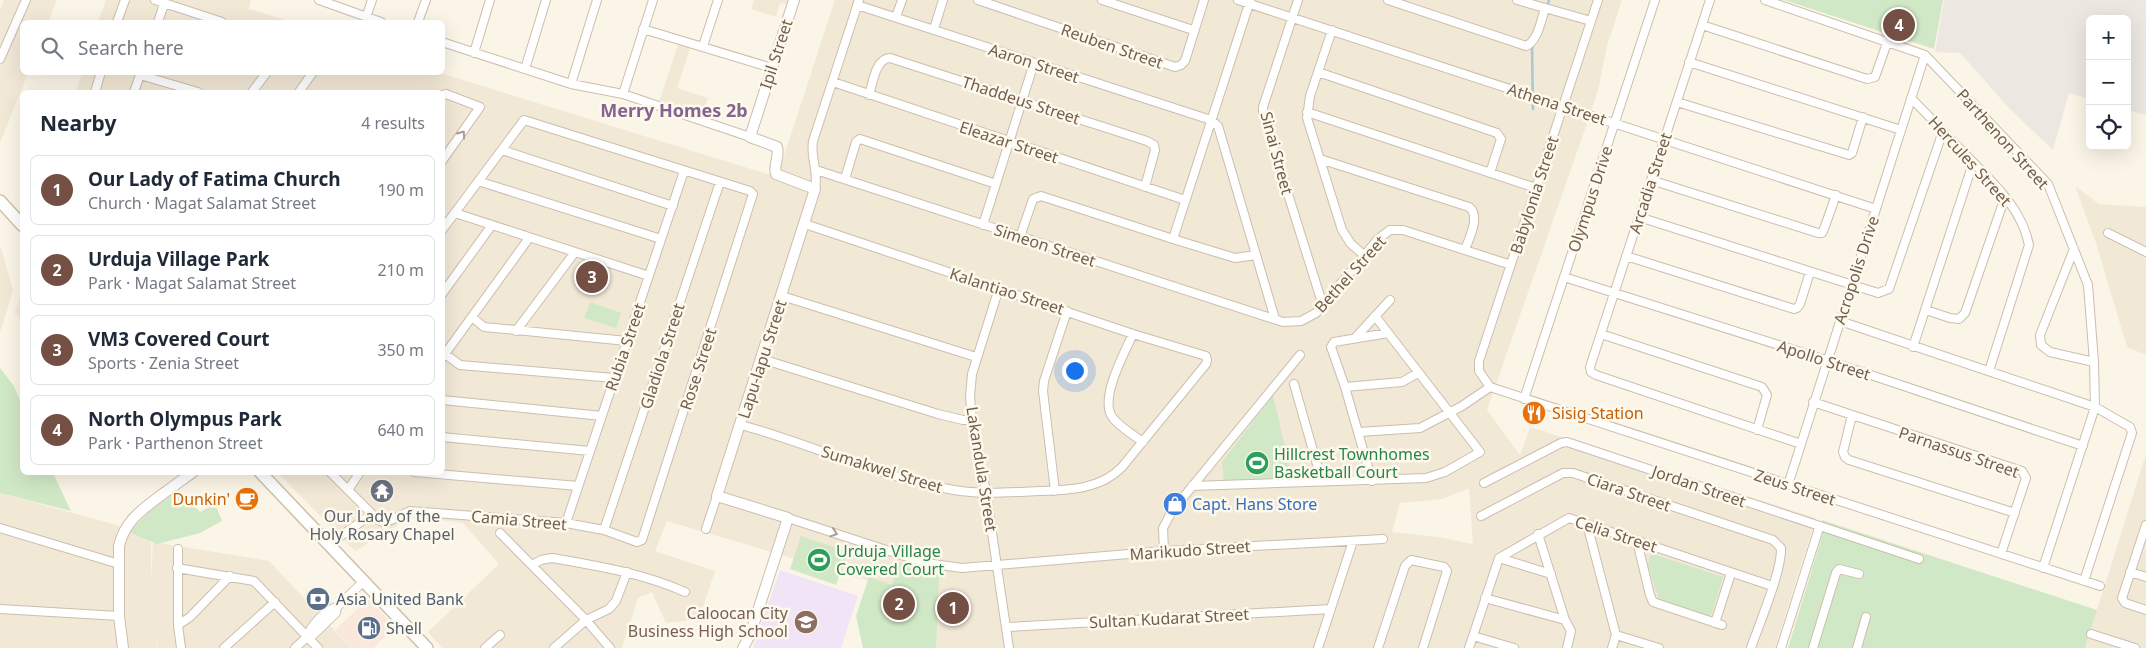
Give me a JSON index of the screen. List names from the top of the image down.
{
  "streets": {
    "street": [
      "Reuben Street",
      "Ipil Street",
      "Aaron Street",
      "Thaddeus Street",
      "Athena Street",
      "Parthenon Street",
      "Eleazar Street",
      "Sinai Street",
      "Hercules Street",
      "Arcadia Street",
      "Babylonia Street",
      "Olympus Drive",
      "Simeon Street",
      "Acropolis Drive",
      "Bethel Street",
      "Kalantiao Street",
      "Rubia Street",
      "Gladiola Street",
      "Lapu-lapu Street",
      "Apollo Street",
      "Rose Street",
      "Parnassus Street",
      "Sumakwel Street",
      "Lakandula Street",
      "Jordan Street",
      "Zeus Street",
      "Ciara Street",
      "Camia Street",
      "Celia Street",
      "Marikudo Street",
      "Sultan Kudarat Street"
    ]
  },
  "crossings": [
    ["Thaddeus Street", "Eleazar Street"],
    ["Athena Street", "Sinai Street"],
    ["Athena Street", "Arcadia Street"],
    ["Athena Street", "Babylonia Street"],
    ["Athena Street", "Olympus Drive"],
    ["Athena Street", "Acropolis Drive"],
    ["Parthenon Street", "Acropolis Drive"],
    ["Parthenon Street", "Apollo Street"],
    ["Parthenon Street", "Zeus Street"],
    ["Sinai Street", "Bethel Street"],
    ["Hercules Street", "Acropolis Drive"],
    ["Arcadia Street", "Apollo Street"],
    ["Babylonia Street", "Bethel Street"],
    ["Babylonia Street", "Zeus Street"],
    ["Olympus Drive", "Apollo Street"],
    ["Olympus Drive", "Zeus Street"],
    ["Simeon Street", "Bethel Street"],
    ["Acropolis Drive", "Apollo Street"],
    ["Acropolis Drive", "Parnassus Street"],
    ["Acropolis Drive", "Zeus Street"],
    ["Kalantiao Street", "Lapu-lapu Street"],
    ["Kalantiao Street", "Sumakwel Street"],
    ["Kalantiao Street", "Lakandula Street"],
    ["Rubia Street", "Camia Street"],
    ["Gladiola Street", "Rose Street"],
    ["Gladiola Street", "Camia Street"],
    ["Lapu-lapu Street", "Sumakwel Street"],
    ["Rose Street", "Camia Street"],
    ["Parnassus Street", "Zeus Street"],
    ["Sumakwel Street", "Lakandula Street"],
    ["Lakandula Street", "Marikudo Street"],
    ["Lakandula Street", "Sultan Kudarat Street"],
    ["Ciara Street", "Celia Street"]
  ],
  "one_way": ["Marikudo Street"],
  "districts": ["Merry Homes 2b"],
  "places": {
    "restaurant": ["Sisig Station"],
    "sports": ["Hillcrest Townhomes Basketball Court", "Urduja Village Covered Court"],
    "temple": ["Our Lady of the Holy Rosary Chapel"],
    "cafe": ["Dunkin'"],
    "shop": ["Capt. Hans Store"],
    "bank": ["Asia United Bank"],
    "school or university": ["Caloocan City Business High School"],
    "fuel station": ["Shell"]
  },
  "page": {
    "pins": [
      "4",
      "3",
      "2",
      "1"
    ],
    "map_buttons": ["+", "−"],
    "search": "Search here",
    "heading": ["Nearby", "4 results"],
    "list": [
      {
        "mark": "1",
        "name": "Our Lady of Fatima Church",
        "note": "Church · Magat Salamat Street",
        "value": "190 m"
      },
      {
        "mark": "2",
        "name": "Urduja Village Park",
        "note": "Park · Magat Salamat Street",
        "value": "210 m"
      },
      {
        "mark": "3",
        "name": "VM3 Covered Court",
        "note": "Sports · Zenia Street",
        "value": "350 m"
      },
      {
        "mark": "4",
        "name": "North Olympus Park",
        "note": "Park · Parthenon Street",
        "value": "640 m"
      }
    ]
  }
}
